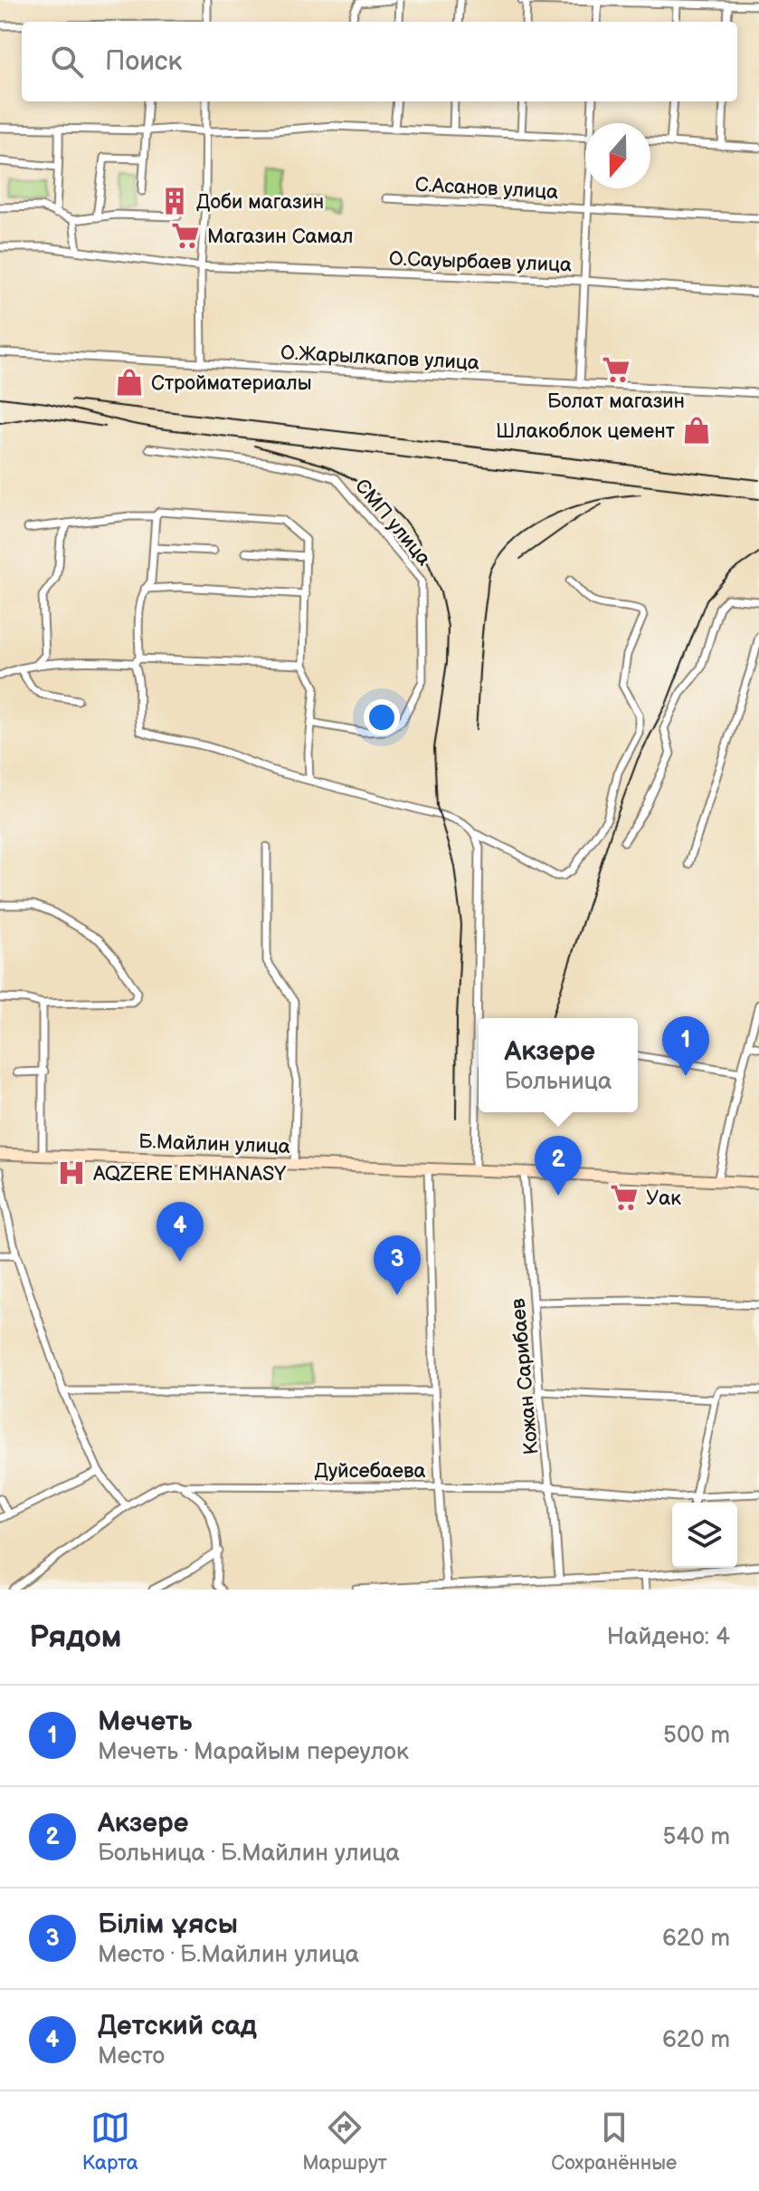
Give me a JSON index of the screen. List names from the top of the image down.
{
  "streets": {
    "street": [
      "С.Асанов улица",
      "О.Сауырбаев улица",
      "О.Жарылкапов улица",
      "СМП улица",
      "Б.Майлин улица",
      "Кожан Сарибаев",
      "Дуйсебаева"
    ]
  },
  "crossings": [
    ["Б.Майлин улица", "Кожан Сарибаев"],
    ["Кожан Сарибаев", "Дуйсебаева"]
  ],
  "places": {
    "building": ["Доби магазин"],
    "supermarket": ["Магазин Самал", "Болат магазин", "Уак"],
    "shop": ["Стройматериалы", "Шлакоблок цемент"],
    "hospital": ["AQZERE EMHANASY"]
  },
  "north": "bottom",
  "page": {
    "search": "Поиск",
    "pins": [
      "1",
      "2",
      "4",
      "3"
    ],
    "popup": ["Акзере", "Больница"],
    "heading": ["Рядом", "Найдено: 4"],
    "list": [
      {
        "mark": "1",
        "name": "Мечеть",
        "note": "Мечеть · Марайым переулок",
        "value": "500 m"
      },
      {
        "mark": "2",
        "name": "Акзере",
        "note": "Больница · Б.Майлин улица",
        "value": "540 m"
      },
      {
        "mark": "3",
        "name": "Білім ұясы",
        "note": "Место · Б.Майлин улица",
        "value": "620 m"
      },
      {
        "mark": "4",
        "name": "Детский сад",
        "note": "Место",
        "value": "620 m"
      }
    ],
    "nav": ["Карта", "Маршрут", "Сохранённые"]
  }
}
